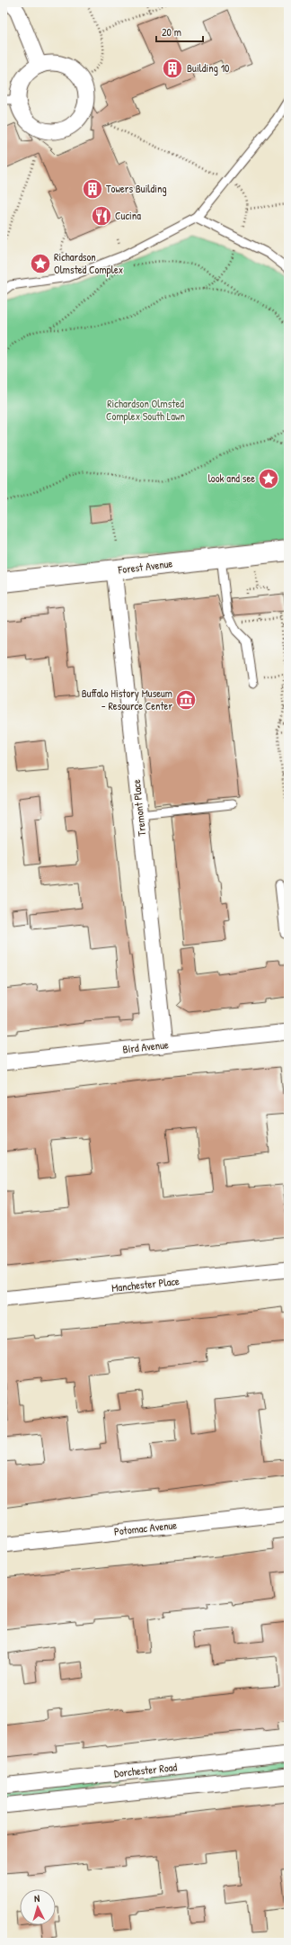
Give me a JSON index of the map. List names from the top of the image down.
{
  "streets": {
    "street": [
      "Forest Avenue",
      "Tremont Place",
      "Bird Avenue",
      "Manchester Place",
      "Potomac Avenue",
      "Dorchester Road"
    ]
  },
  "crossings": [
    ["Forest Avenue", "Tremont Place"],
    ["Tremont Place", "Bird Avenue"]
  ],
  "parks": ["Richardson Olmsted Complex South Lawn"],
  "places": {
    "building": ["Building 10", "Towers Building"],
    "restaurant": ["Cucina"],
    "place": ["Richardson Olmsted Complex", "look and see"],
    "museum": ["Buffalo History Museum - Resource Center"]
  },
  "scale_bar": "20 m",
  "north": "top"
}
